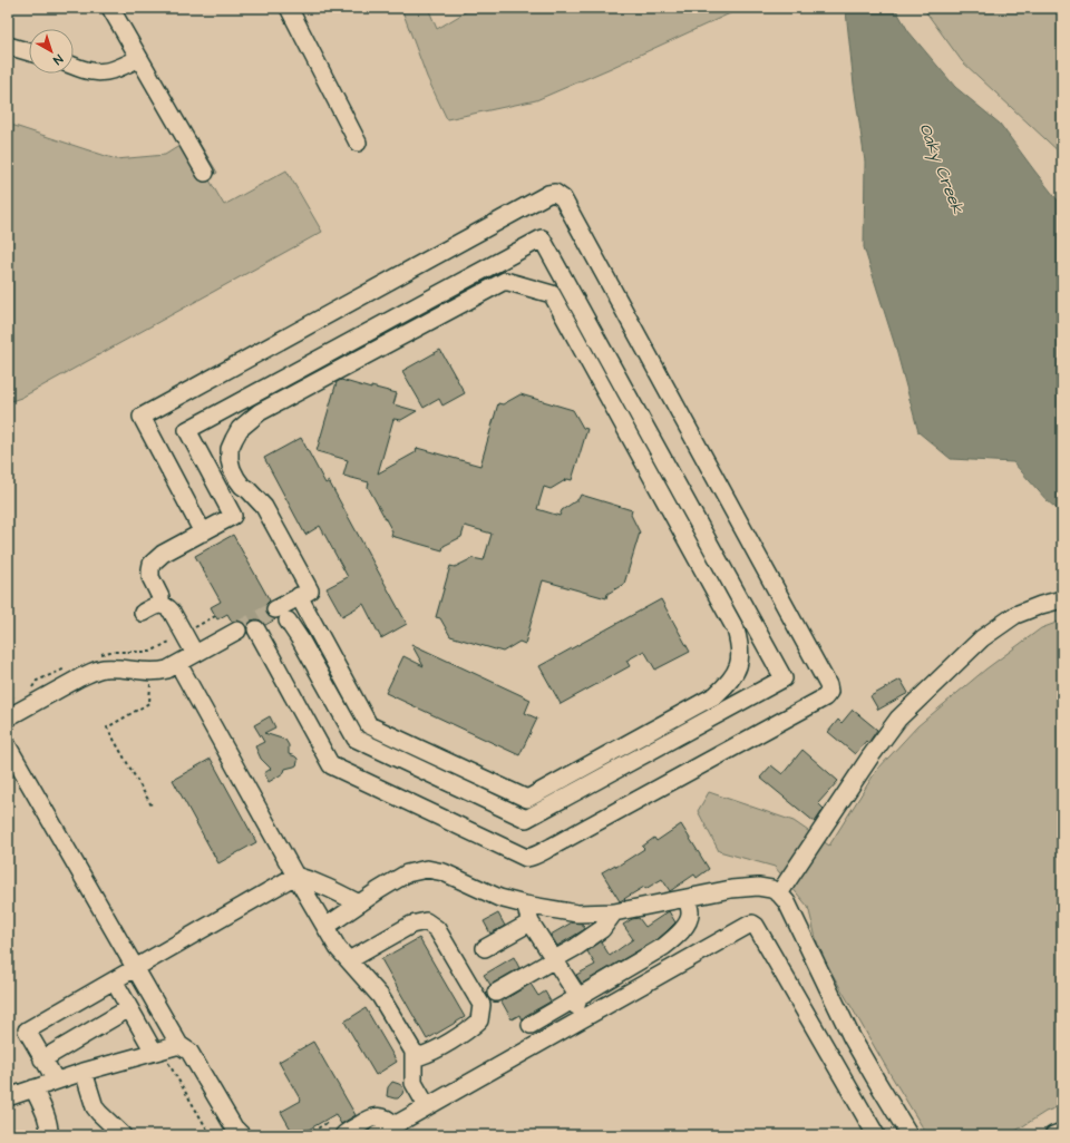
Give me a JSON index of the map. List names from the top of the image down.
{
  "water": ["Oaky Creek"],
  "north": "bottom right"
}
